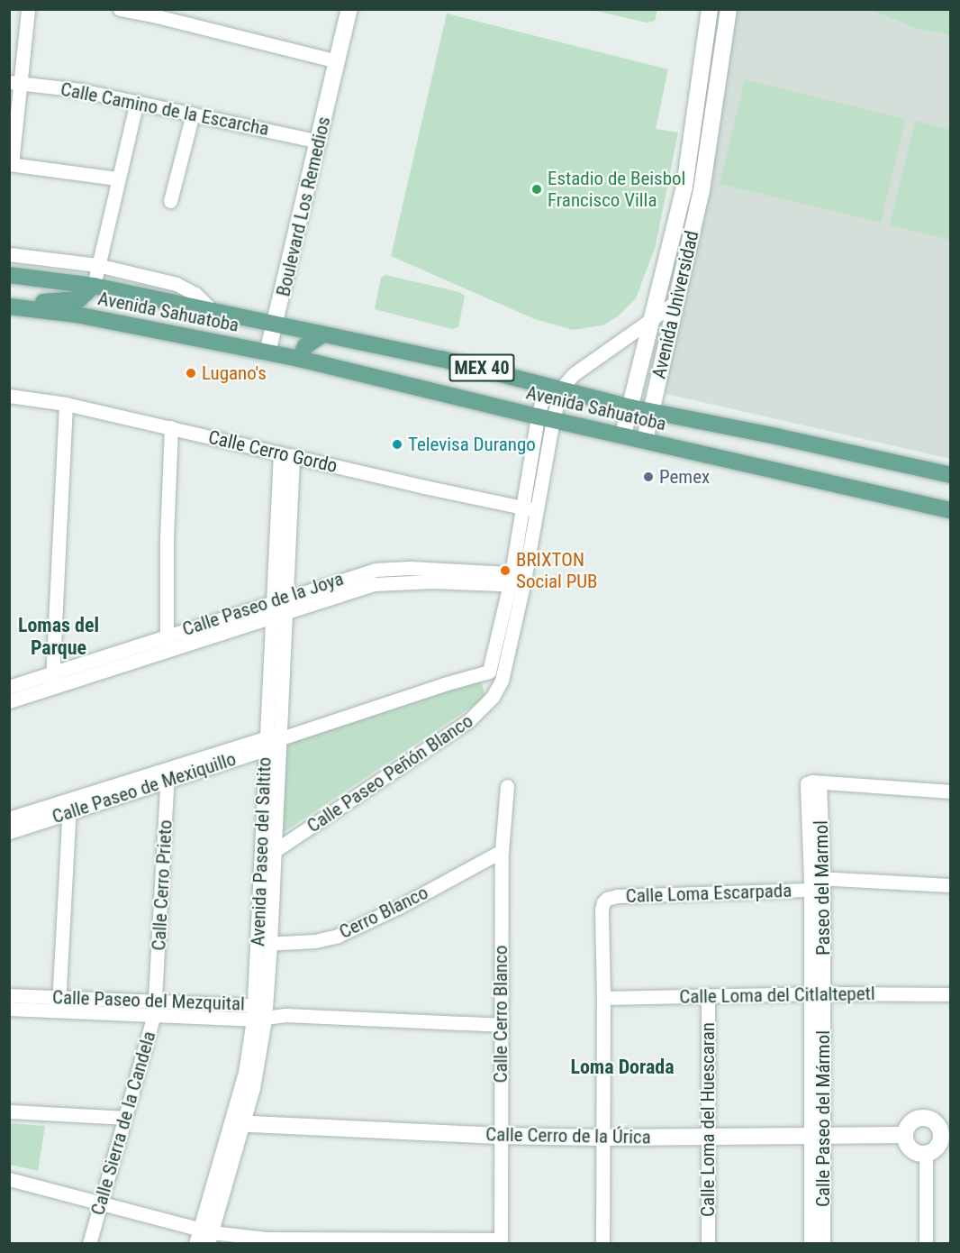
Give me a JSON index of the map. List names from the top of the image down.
{
  "streets": {
    "main road": ["Avenida Sahuatoba", "MEX 40"],
    "street": [
      "Calle Camino de la Escarcha",
      "Boulevard Los Remedios",
      "Avenida Universidad",
      "Calle Cerro Gordo",
      "Calle Paseo de la Joya",
      "Calle Paseo Peñón Blanco",
      "Calle Paseo de Mexiquillo",
      "Avenida Paseo del Saltito",
      "Calle Cerro Prieto",
      "Paseo del Marmol",
      "Calle Loma Escarpada",
      "Cerro Blanco",
      "Calle Loma del Citlaltepetl",
      "Calle Paseo del Mezquital",
      "Calle Cerro Blanco",
      "Calle Paseo del Mármol",
      "Calle Loma del Huescaran",
      "Calle Sierra de la Candela",
      "Calle Cerro de la Úrica"
    ]
  },
  "crossings": [
    ["Calle Camino de la Escarcha", "Boulevard Los Remedios"],
    ["Boulevard Los Remedios", "Avenida Sahuatoba"],
    ["Avenida Universidad", "Avenida Sahuatoba"],
    ["Avenida Sahuatoba", "Calle Paseo Peñón Blanco"],
    ["Calle Cerro Gordo", "Calle Paseo Peñón Blanco"],
    ["Calle Cerro Gordo", "Avenida Paseo del Saltito"],
    ["Calle Paseo de la Joya", "Calle Paseo Peñón Blanco"],
    ["Calle Paseo de la Joya", "Avenida Paseo del Saltito"],
    ["Calle Paseo Peñón Blanco", "Calle Paseo de Mexiquillo"],
    ["Calle Paseo Peñón Blanco", "Avenida Paseo del Saltito"],
    ["Calle Paseo de Mexiquillo", "Avenida Paseo del Saltito"],
    ["Calle Paseo de Mexiquillo", "Calle Cerro Prieto"],
    ["Avenida Paseo del Saltito", "Cerro Blanco"],
    ["Avenida Paseo del Saltito", "Calle Paseo del Mezquital"],
    ["Avenida Paseo del Saltito", "Calle Cerro de la Úrica"],
    ["Calle Cerro Prieto", "Calle Paseo del Mezquital"],
    ["Calle Cerro Prieto", "Calle Sierra de la Candela"],
    ["Paseo del Marmol", "Calle Loma Escarpada"],
    ["Paseo del Marmol", "Calle Loma del Citlaltepetl"],
    ["Paseo del Marmol", "Calle Paseo del Mármol"],
    ["Calle Loma Escarpada", "Calle Loma del Citlaltepetl"],
    ["Cerro Blanco", "Calle Cerro Blanco"],
    ["Calle Loma del Citlaltepetl", "Calle Paseo del Mármol"],
    ["Calle Loma del Citlaltepetl", "Calle Loma del Huescaran"],
    ["Calle Paseo del Mezquital", "Calle Cerro Blanco"],
    ["Calle Paseo del Mezquital", "Calle Sierra de la Candela"],
    ["Calle Cerro Blanco", "Calle Cerro de la Úrica"],
    ["Calle Paseo del Mármol", "Calle Cerro de la Úrica"],
    ["Calle Loma del Huescaran", "Calle Cerro de la Úrica"]
  ],
  "districts": ["Lomas del Parque", "Loma Dorada"],
  "places": [
    "Estadio de Beisbol Francisco Villa",
    "Lugano's",
    "Televisa Durango",
    "Pemex",
    "BRIXTON Social PUB"
  ]
}
